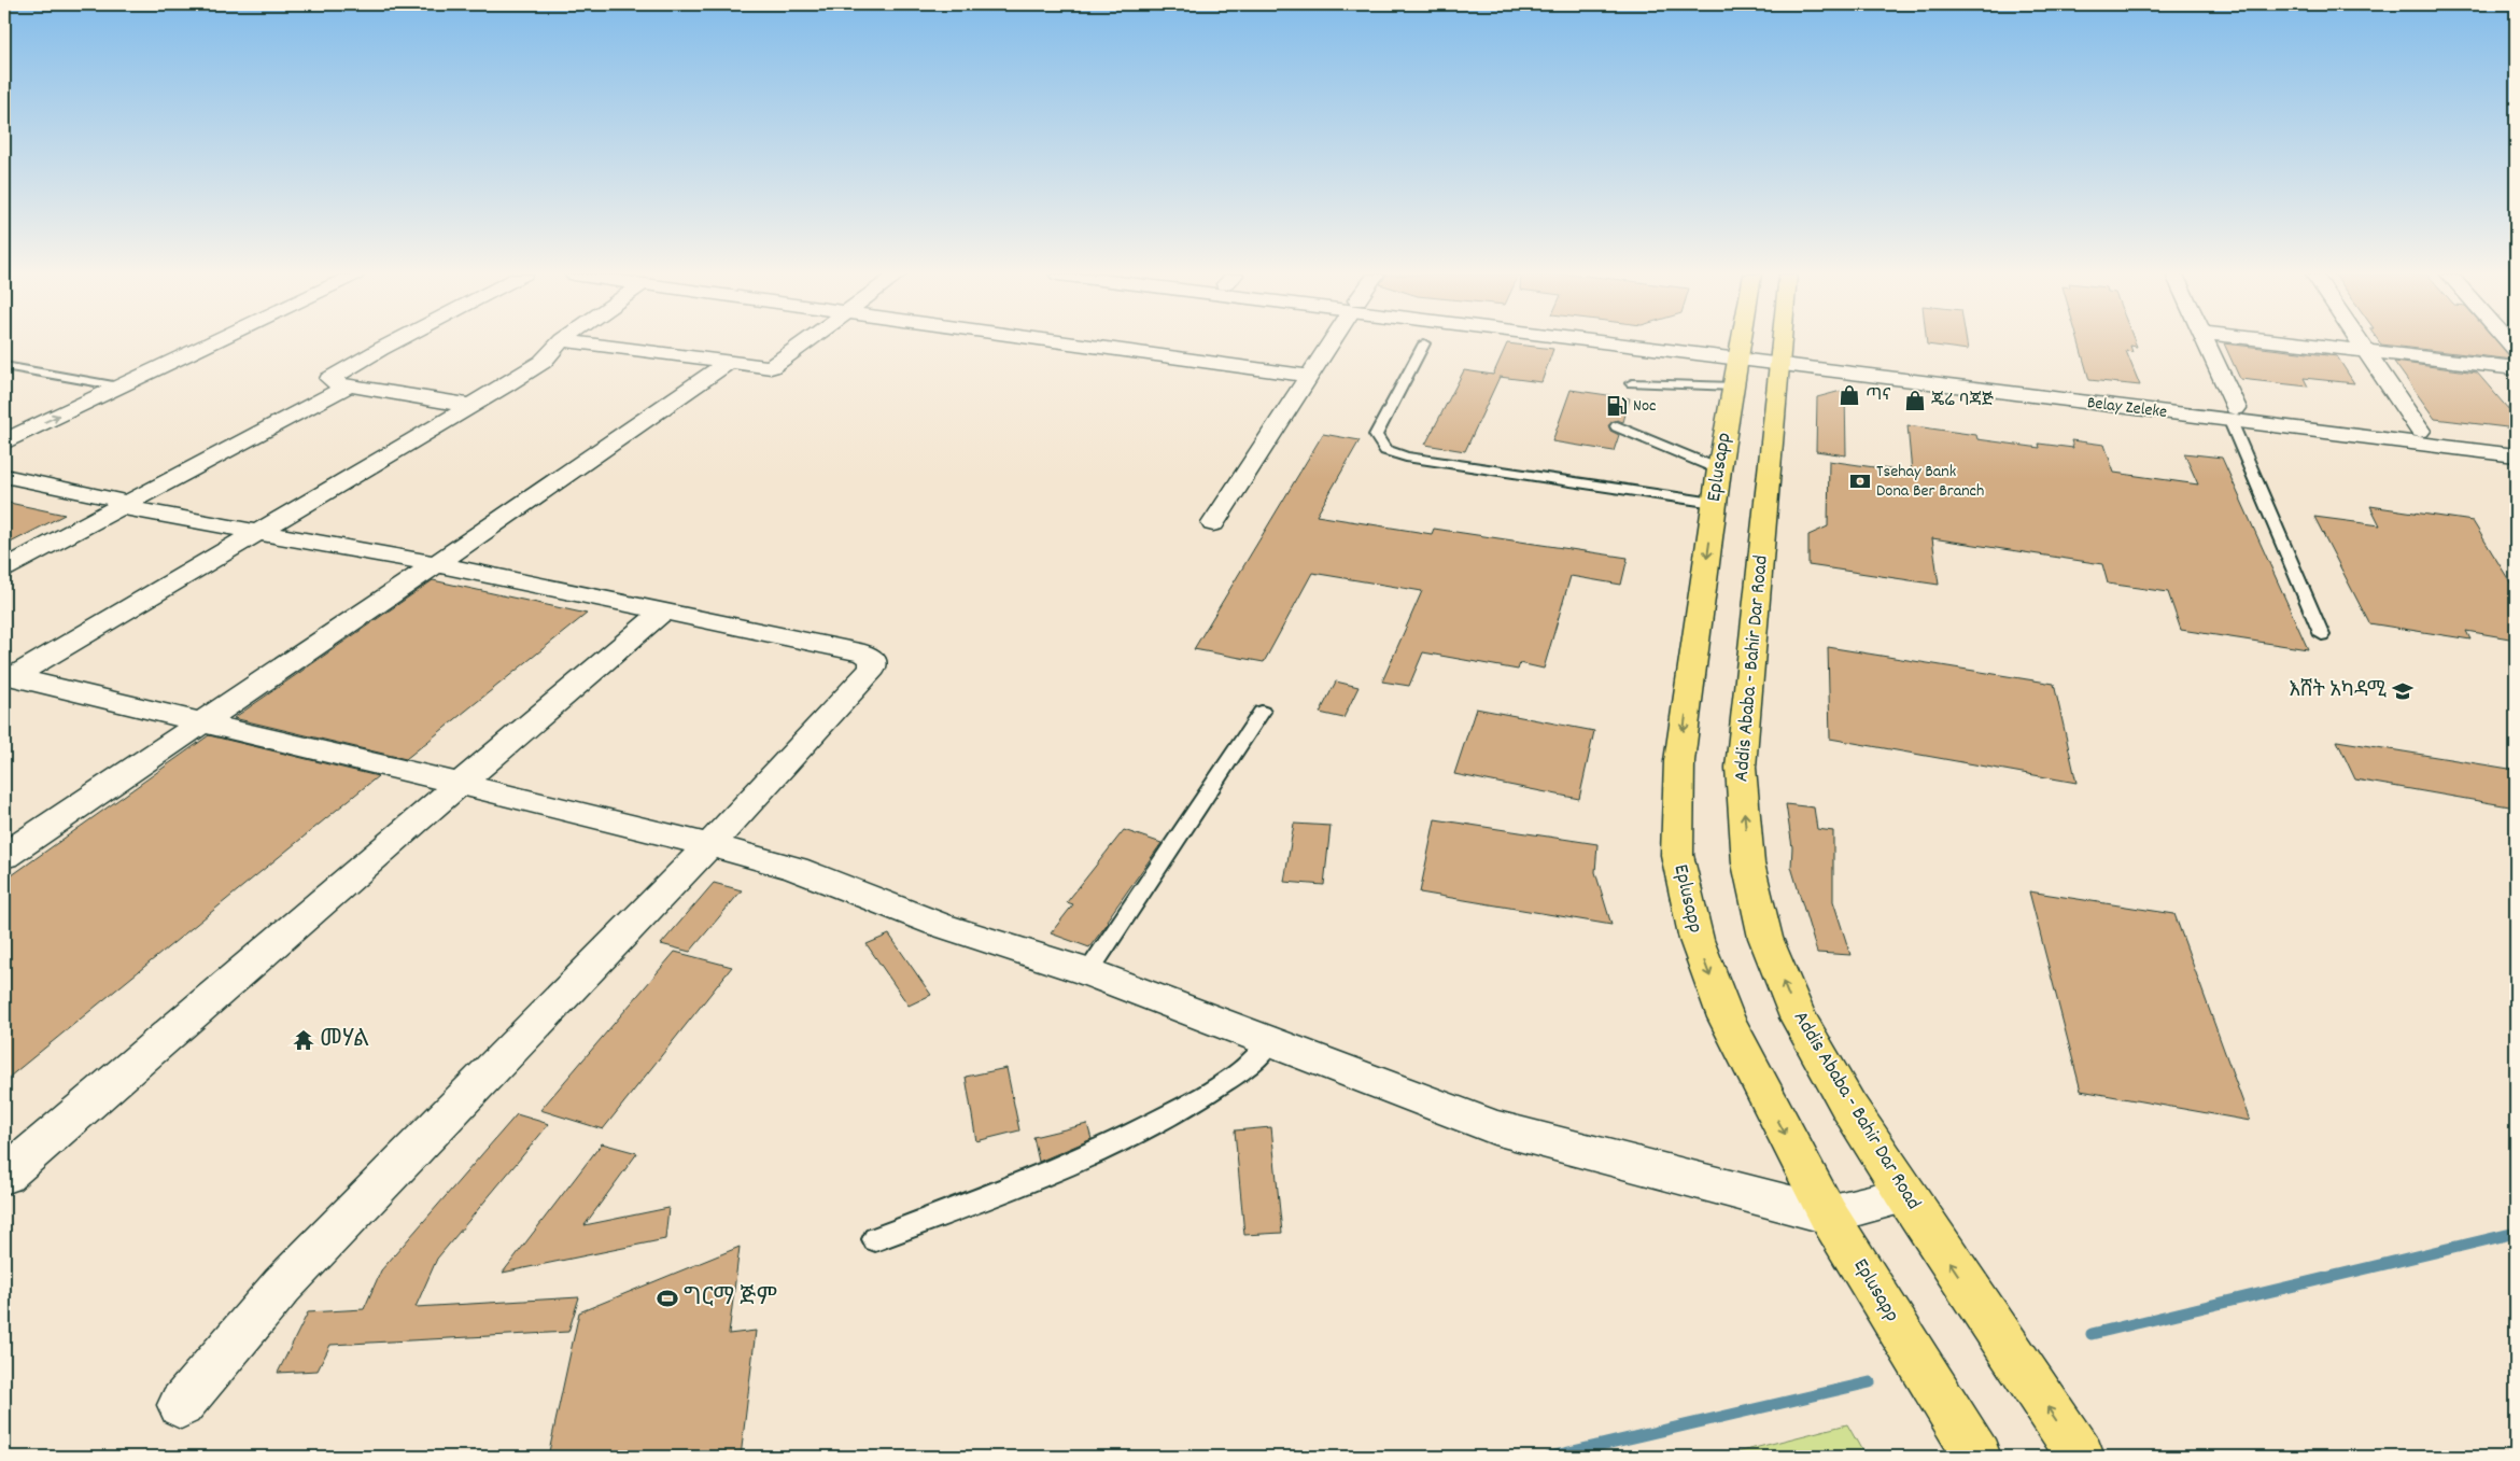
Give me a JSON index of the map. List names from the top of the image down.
{
  "streets": {
    "highway": ["Eplusapp", "Addis Ababa - Bahir Dar Road"],
    "street": ["Belay Zeleke"]
  },
  "crossings": [
    ["Belay Zeleke", "Eplusapp"],
    ["Belay Zeleke", "Addis Ababa - Bahir Dar Road"]
  ],
  "one_way": ["Eplusapp", "Addis Ababa - Bahir Dar Road"],
  "places": {
    "shop": ["ጣና", "ጄሬ ባጃጅ"],
    "fuel station": ["Noc"],
    "bank": ["Tsehay Bank Dona Ber Branch"],
    "school or university": ["እሸት አካዳሚ"],
    "temple": ["መሃል"],
    "sports": ["ግርማ ጅም"]
  }
}
